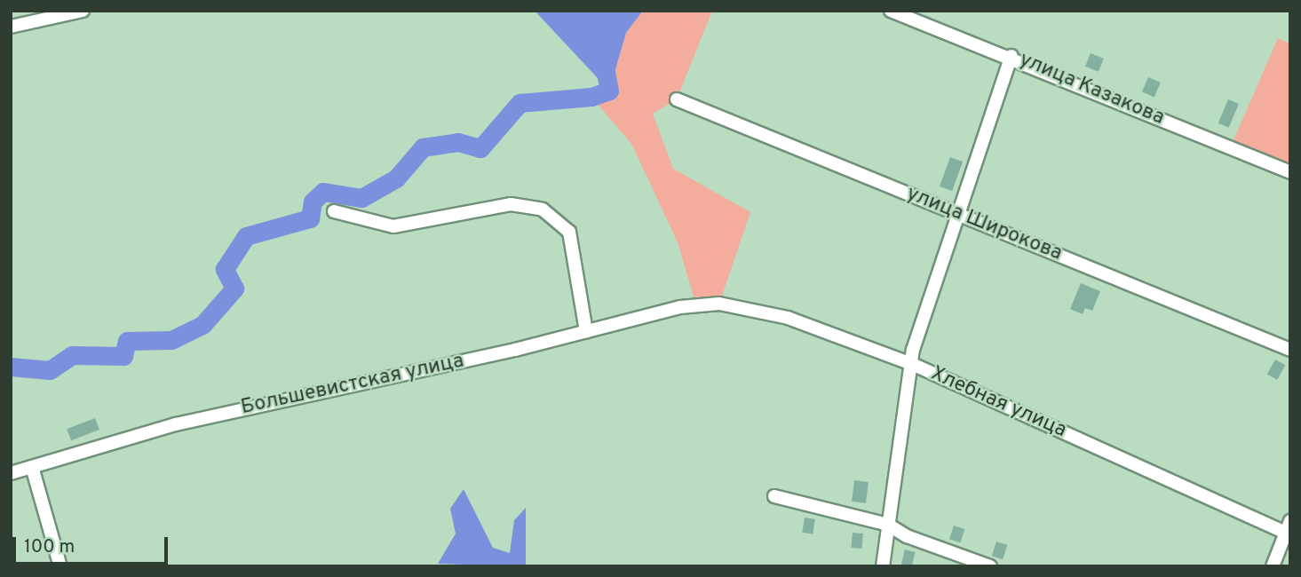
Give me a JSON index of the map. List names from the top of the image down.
{
  "streets": {
    "street": [
      "улица Казакова",
      "улица Широкова",
      "Большевистская улица",
      "Хлебная улица"
    ]
  },
  "crossings": [
    ["Большевистская улица", "Хлебная улица"]
  ],
  "scale_bar": "100 m"
}
